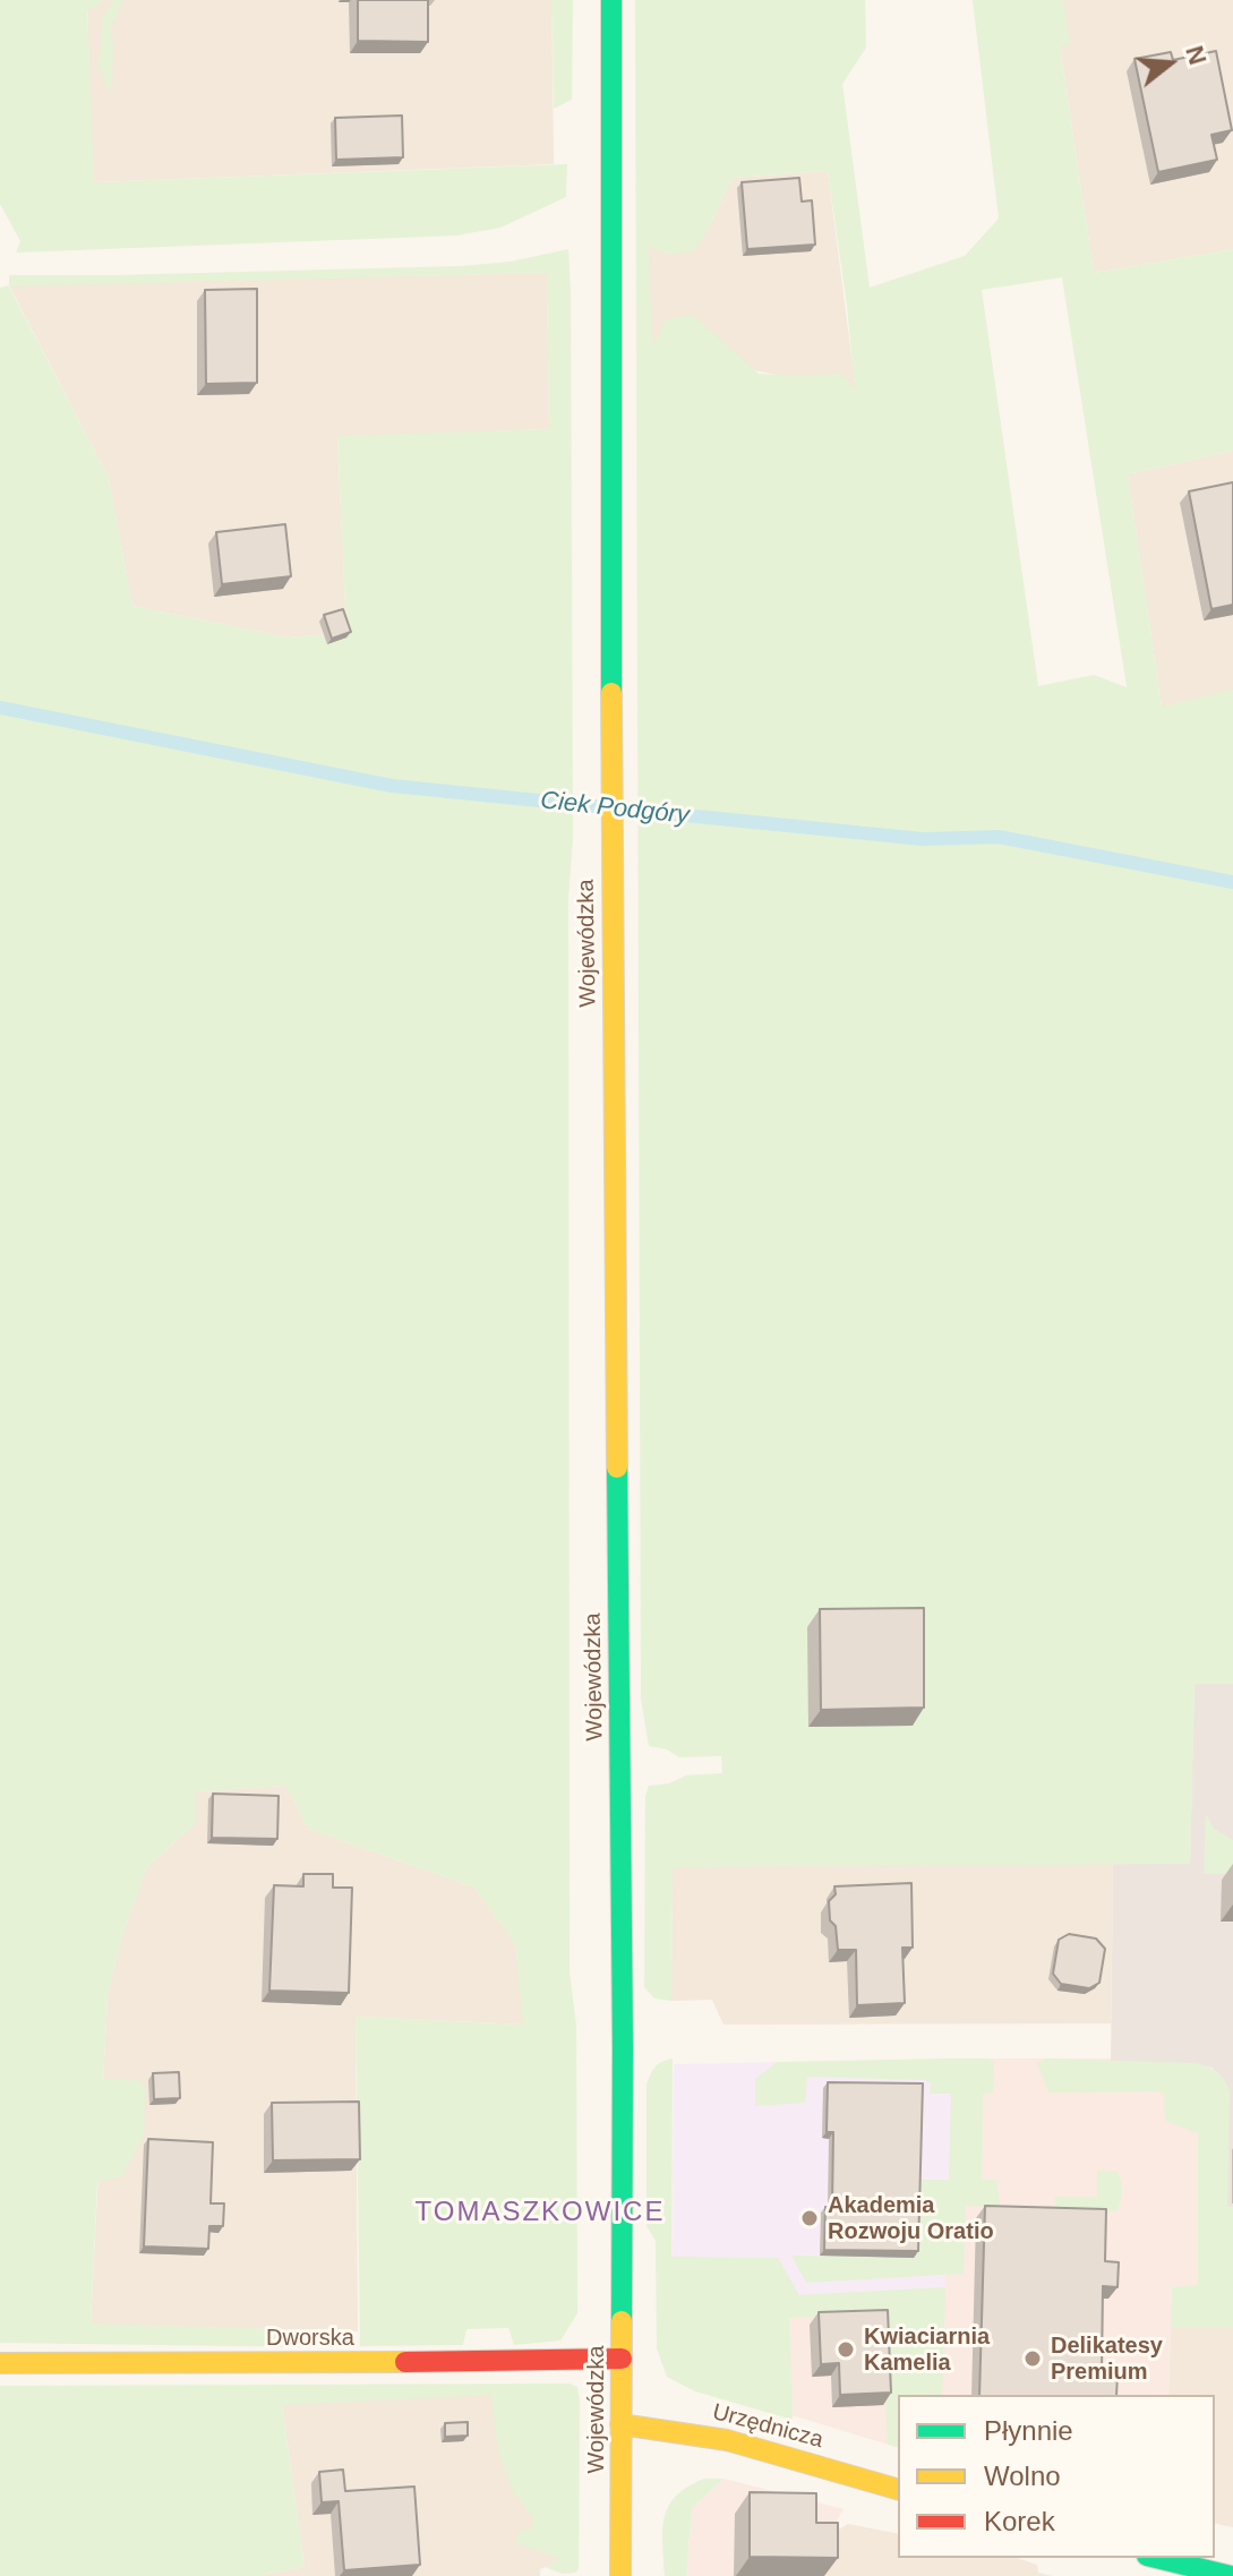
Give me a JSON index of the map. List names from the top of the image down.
{
  "streets": {
    "main road": ["Wojewódzka", "Dworska", "Urzędnicza"]
  },
  "crossings": [
    ["Wojewódzka", "Dworska"],
    ["Wojewódzka", "Urzędnicza"]
  ],
  "districts": ["TOMASZKOWICE"],
  "water": ["Ciek Podgóry"],
  "places": ["Akademia Rozwoju Oratio", "Kwiaciarnia Kamelia", "Delikatesy Premium"],
  "legend": ["Płynnie", "Wolno", "Korek"],
  "north": "right"
}
